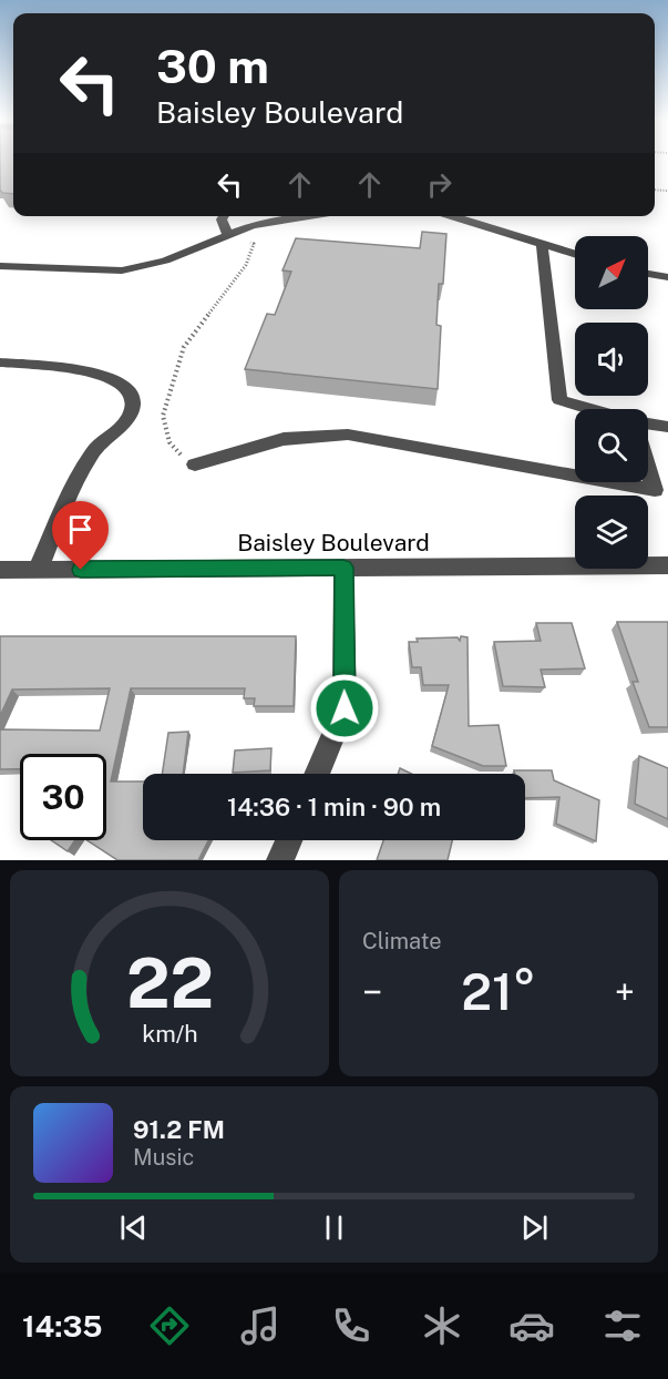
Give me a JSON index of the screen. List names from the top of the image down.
{
  "streets": {
    "street": ["Baisley Boulevard"]
  },
  "north": "top right",
  "page": {
    "turn": ["30 m", "Baisley Boulevard"],
    "limit": "30",
    "trip": "14:36 · 1 min · 90 m",
    "tile": "Climate",
    "heat": ["−", "21°", "+"],
    "song": ["91.2 FM", "Music"],
    "tabs": "14:35",
    "gauge": ["22", "km/h"]
  }
}
